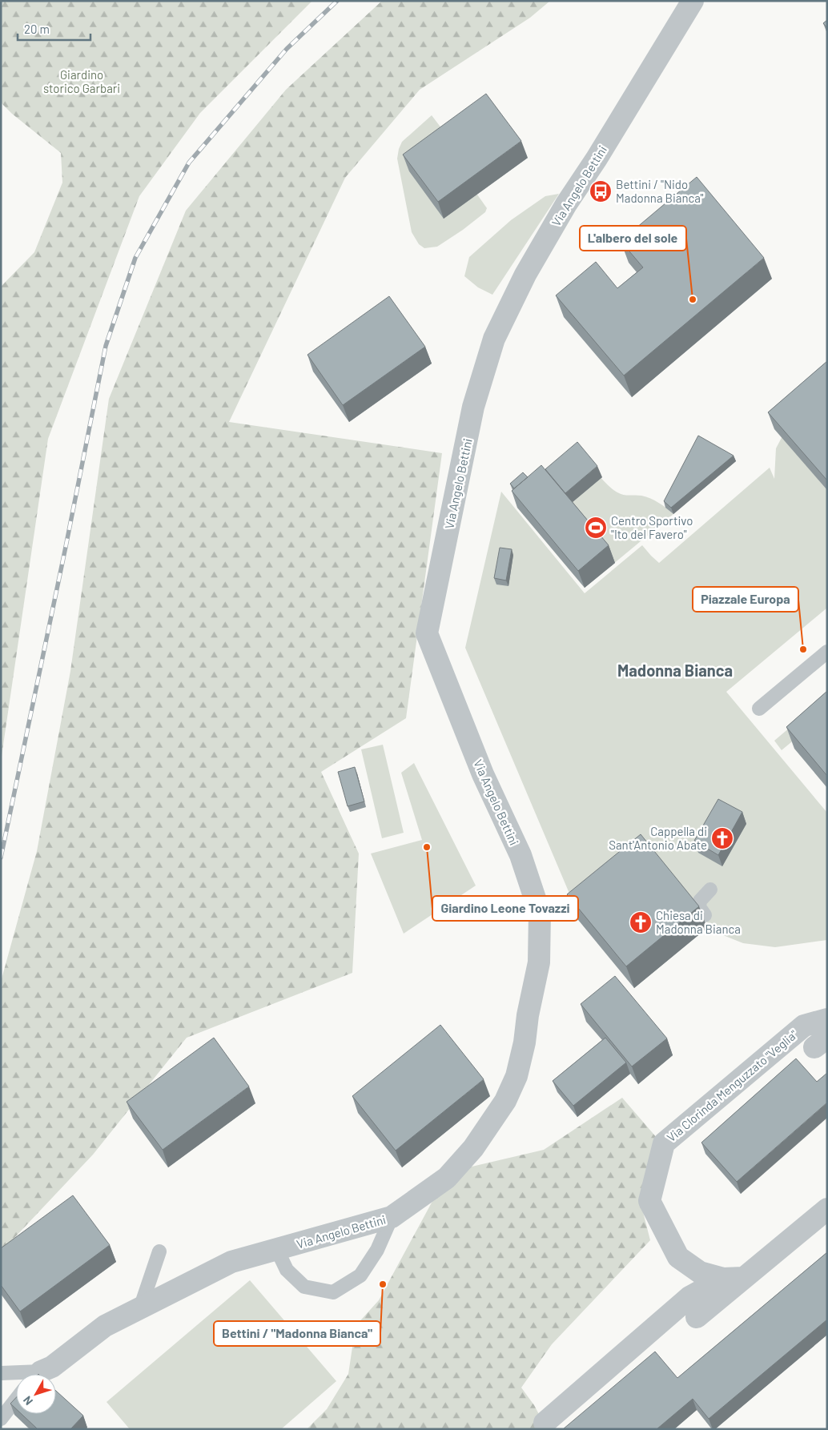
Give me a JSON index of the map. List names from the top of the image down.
{
  "streets": {
    "street": ["Via Angelo Bettini", "Via Clorinda Menguzzato \"Veglia\""]
  },
  "districts": ["Madonna Bianca"],
  "parks": ["Giardino storico Garbari"],
  "places": {
    "bus stop": ["Bettini / \"Nido Madonna Bianca\""],
    "other": [
      "L'albero del sole",
      "Piazzale Europa",
      "Giardino Leone Tovazzi",
      "Bettini / \"Madonna Bianca\""
    ],
    "sports": ["Centro Sportivo \"Ito del Favero\""],
    "church": ["Cappella di Sant'Antonio Abate", "Chiesa di Madonna Bianca"]
  },
  "scale_bar": "20 m",
  "north": "bottom left"
}
